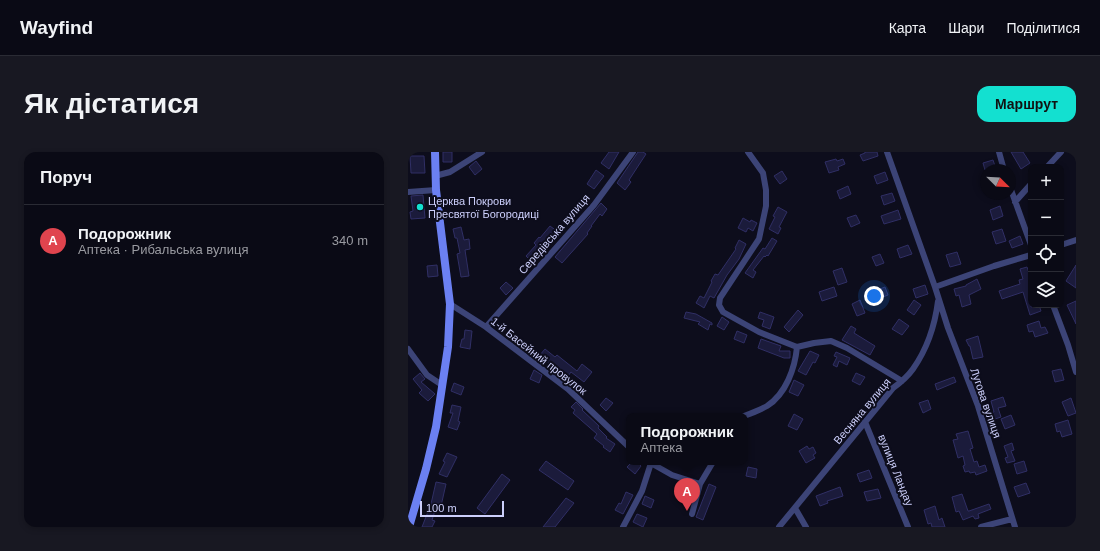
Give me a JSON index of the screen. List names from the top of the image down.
{
  "streets": {
    "street": [
      "Середівська вулиця",
      "1-й Басейний провулок",
      "Лугова вулиця",
      "Весняна вулиця",
      "вулиця Ландау"
    ]
  },
  "crossings": [
    ["Середівська вулиця", "1-й Басейний провулок"],
    ["Лугова вулиця", "Весняна вулиця"],
    ["Весняна вулиця", "вулиця Ландау"]
  ],
  "places": ["Церква Покрови Пресвятої Богородиці"],
  "scale_bar": "100 m",
  "north": "bottom right",
  "page": {
    "header": "Wayfind",
    "nav": ["Карта", "Шари", "Поділитися"],
    "buttons": "Маршрут",
    "title": "Як дістатися",
    "heading": "Поруч",
    "map_buttons": ["+", "−"],
    "list": [
      {
        "mark": "A",
        "name": "Подорожник",
        "note": "Аптека · Рибальська вулиця",
        "value": "340 m"
      }
    ],
    "popup": ["Подорожник", "Аптека"],
    "pins": "A",
    "scale": "100 m"
  }
}
